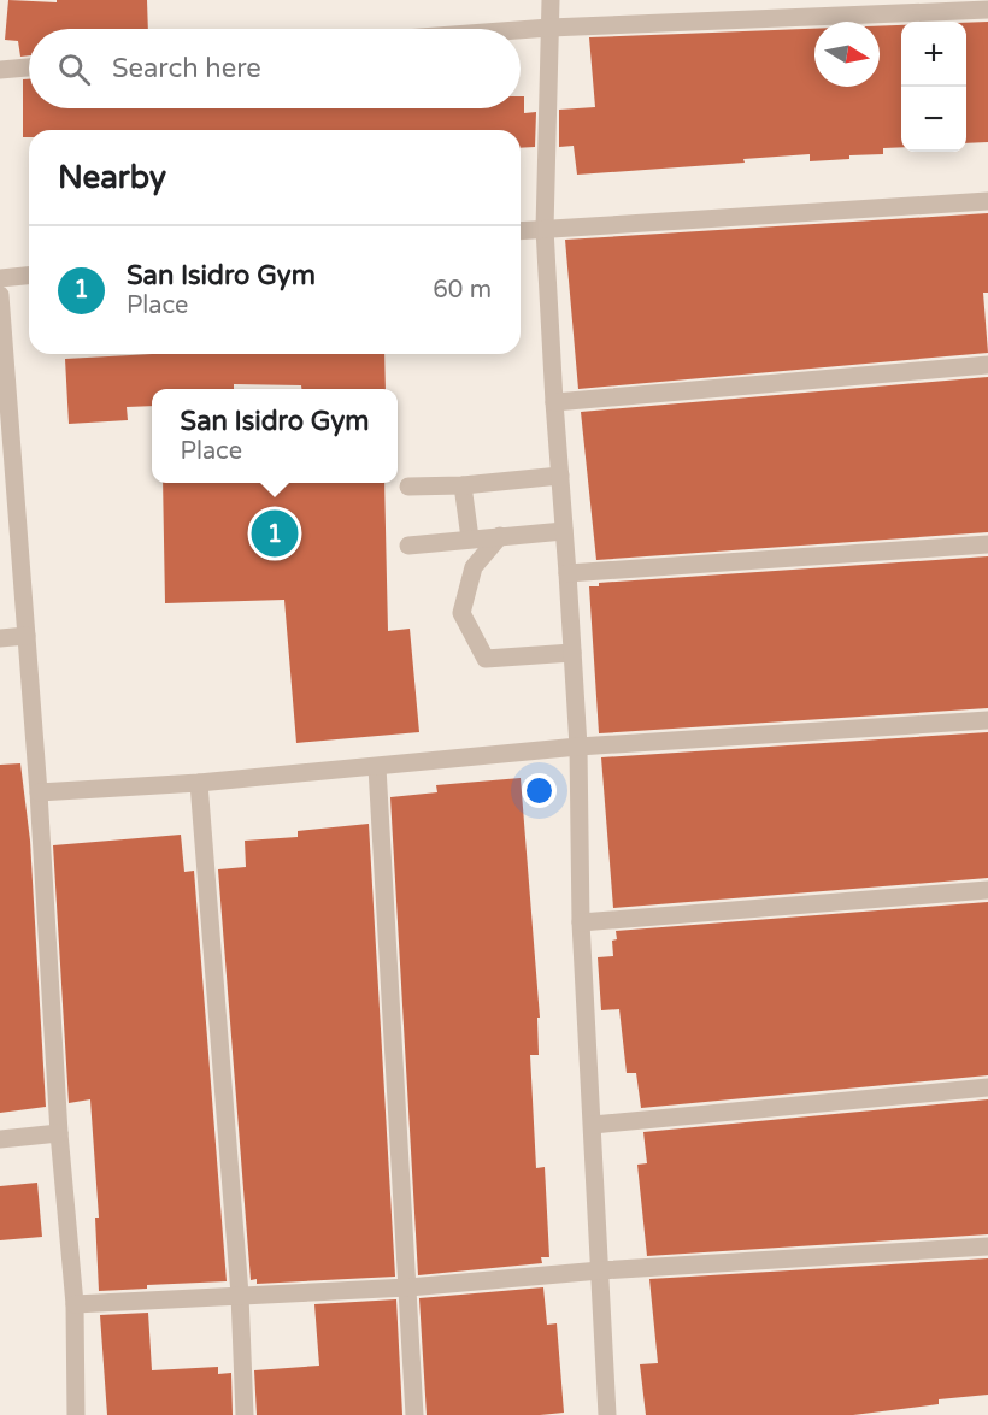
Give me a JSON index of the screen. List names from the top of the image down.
{
  "north": "right",
  "page": {
    "map_buttons": ["+", "−"],
    "search": "Search here",
    "heading": "Nearby",
    "list": [
      {
        "mark": "1",
        "name": "San Isidro Gym",
        "note": "Place",
        "value": "60 m"
      }
    ],
    "popup": ["San Isidro Gym", "Place"],
    "pins": "1"
  }
}
